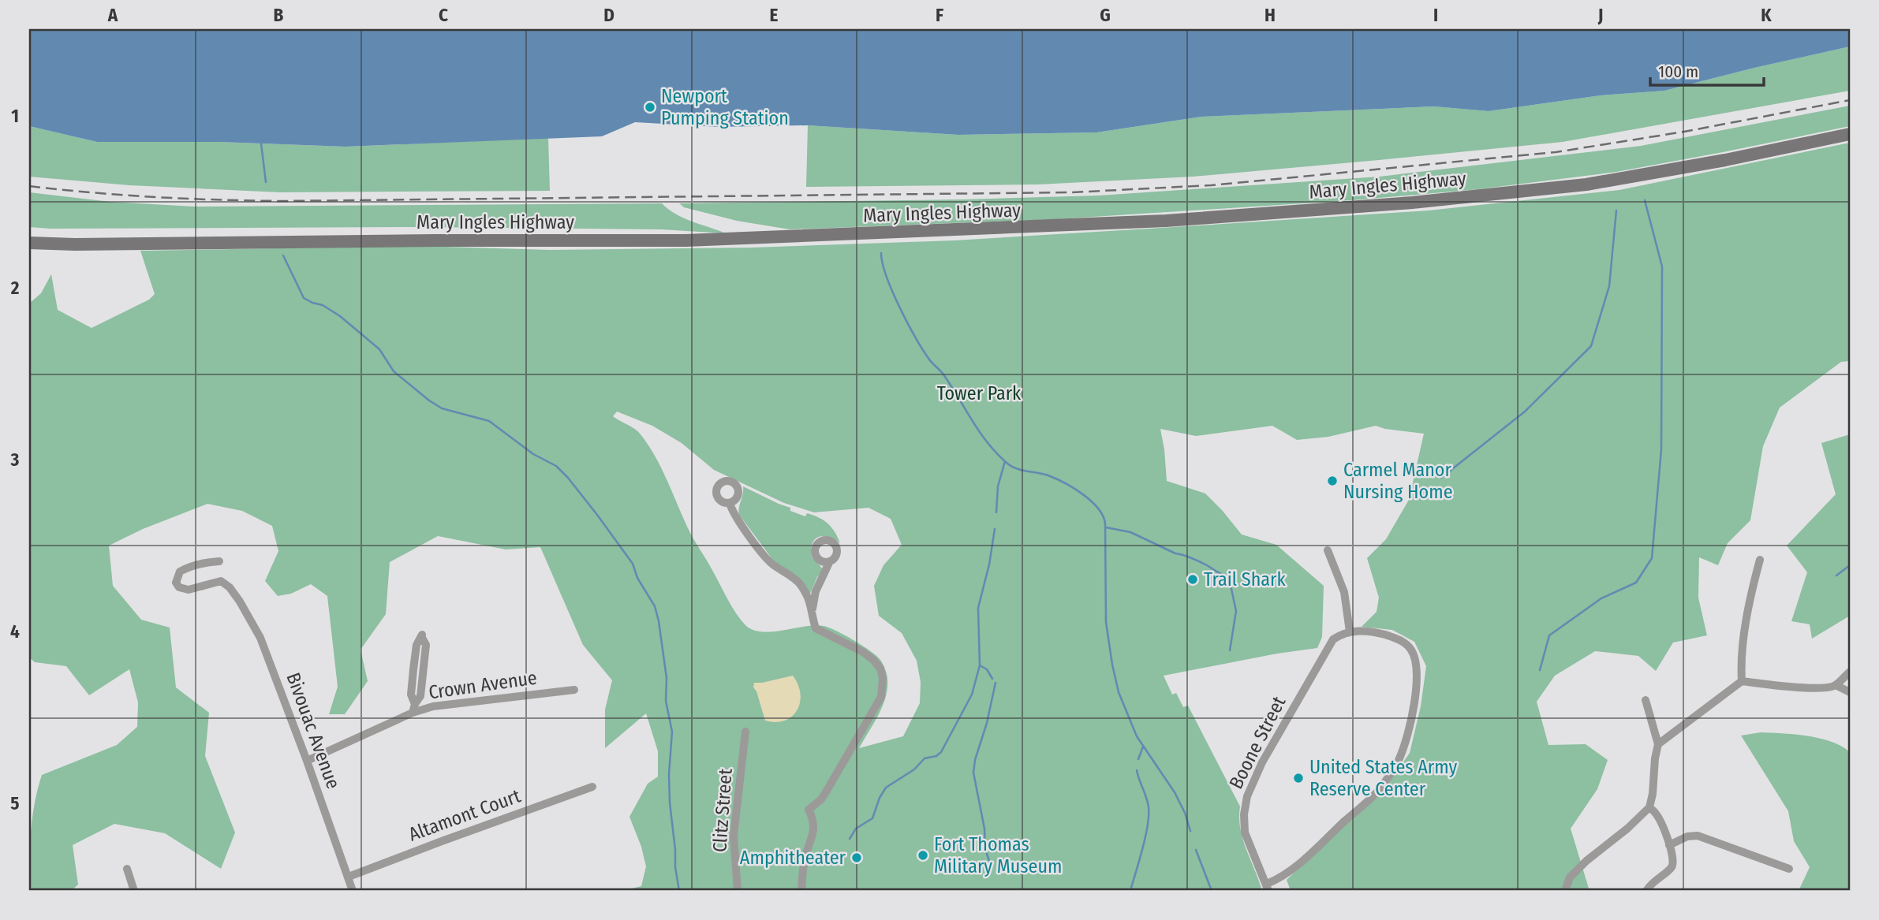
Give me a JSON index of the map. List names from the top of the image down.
{
  "streets": {
    "street": [
      "Mary Ingles Highway",
      "Crown Avenue",
      "Bivouac Avenue",
      "Boone Street",
      "Clitz Street",
      "Altamont Court"
    ]
  },
  "crossings": [
    ["Crown Avenue", "Bivouac Avenue"],
    ["Bivouac Avenue", "Altamont Court"]
  ],
  "parks": ["Tower Park"],
  "places": [
    "Newport Pumping Station",
    "Carmel Manor Nursing Home",
    "Trail Shark",
    "United States Army Reserve Center",
    "Fort Thomas Military Museum",
    "Amphitheater"
  ],
  "scale_bar": "100 m",
  "grid": {
    "columns": [
      "A",
      "B",
      "C",
      "D",
      "E",
      "F",
      "G",
      "H",
      "I",
      "J",
      "K"
    ],
    "rows": [
      "1",
      "2",
      "3",
      "4",
      "5"
    ]
  }
}
